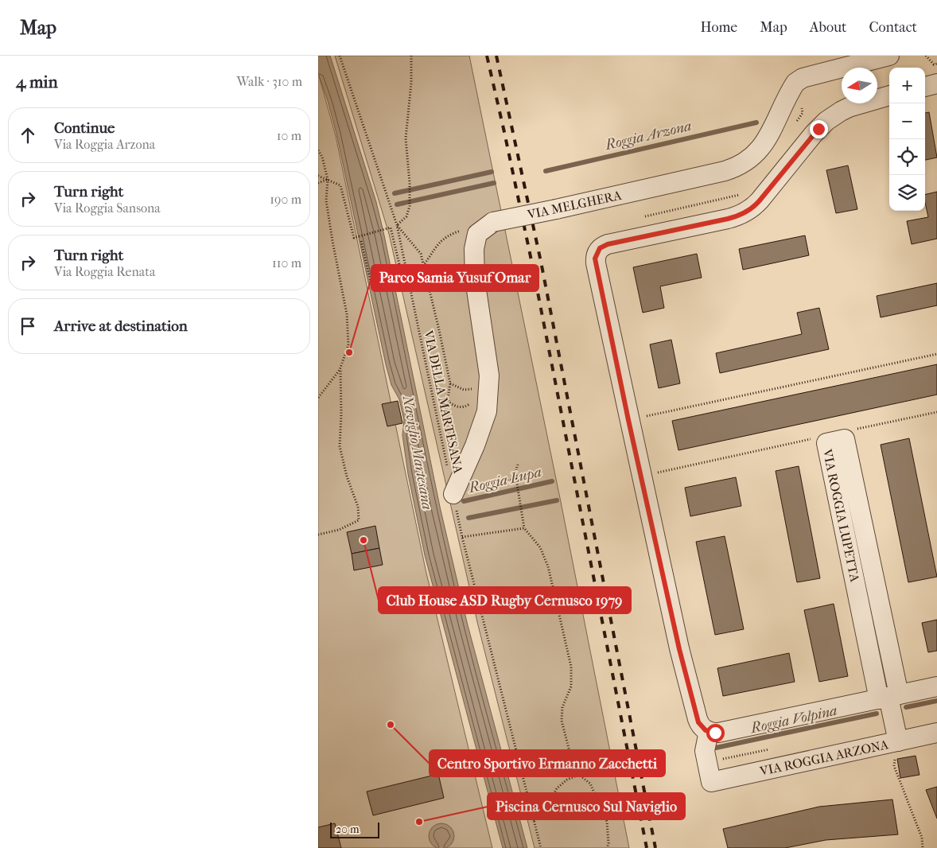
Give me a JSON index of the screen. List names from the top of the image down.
{
  "streets": {
    "street": ["VIA MELGHERA", "VIA ROGGIA LUPETTA", "VIA ROGGIA ARZONA"],
    "path": ["VIA DELLA MARTESANA"]
  },
  "crossings": [
    ["VIA MELGHERA", "VIA DELLA MARTESANA"]
  ],
  "water": [
    "Roggia Arzona",
    "Naviglio Martesana",
    "Roggia Lupa",
    "Roggia Volpina"
  ],
  "places": [
    "Parco Samia Yusuf Omar",
    "Club House ASD Rugby Cernusco 1979",
    "Centro Sportivo Ermanno Zacchetti",
    "Piscina Cernusco Sul Naviglio"
  ],
  "scale_bar": "20 m",
  "north": "left",
  "page": {
    "header": "Map",
    "nav": [
      "Home",
      "Map",
      "About",
      "Contact"
    ],
    "heading": ["4 min", "Walk · 310 m"],
    "map_buttons": ["+", "−"],
    "list": [
      ["Continue", "Via Roggia Arzona", "10 m"],
      ["Turn right", "Via Roggia Sansona", "190 m"],
      ["Turn right", "Via Roggia Renata", "110 m"],
      "Arrive at destination"
    ],
    "scale": "20 m"
  }
}
